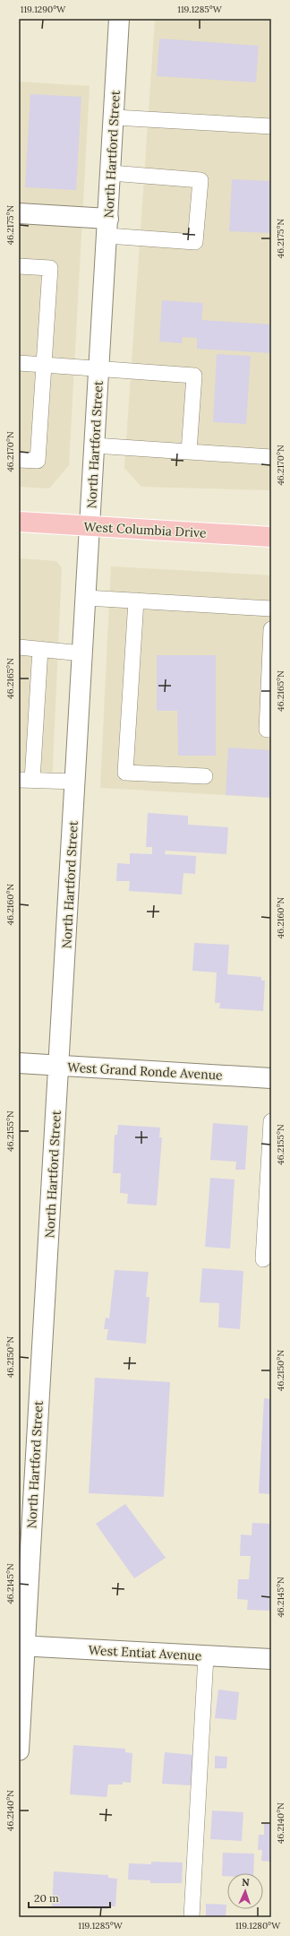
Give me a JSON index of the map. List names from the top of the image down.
{
  "streets": {
    "main road": ["West Columbia Drive"],
    "street": ["North Hartford Street", "West Grand Ronde Avenue", "West Entiat Avenue"]
  },
  "crossings": [
    ["North Hartford Street", "West Columbia Drive"],
    ["North Hartford Street", "West Grand Ronde Avenue"],
    ["North Hartford Street", "West Entiat Avenue"]
  ],
  "scale_bar": "20 m",
  "north": "top",
  "coordinates": [
    "119.1290°W",
    "119.1285°W",
    "46.2175°N",
    "46.2170°N",
    "46.2165°N",
    "46.2160°N",
    "46.2155°N",
    "46.2150°N",
    "46.2145°N",
    "46.2140°N",
    "119.1280°W"
  ]
}
